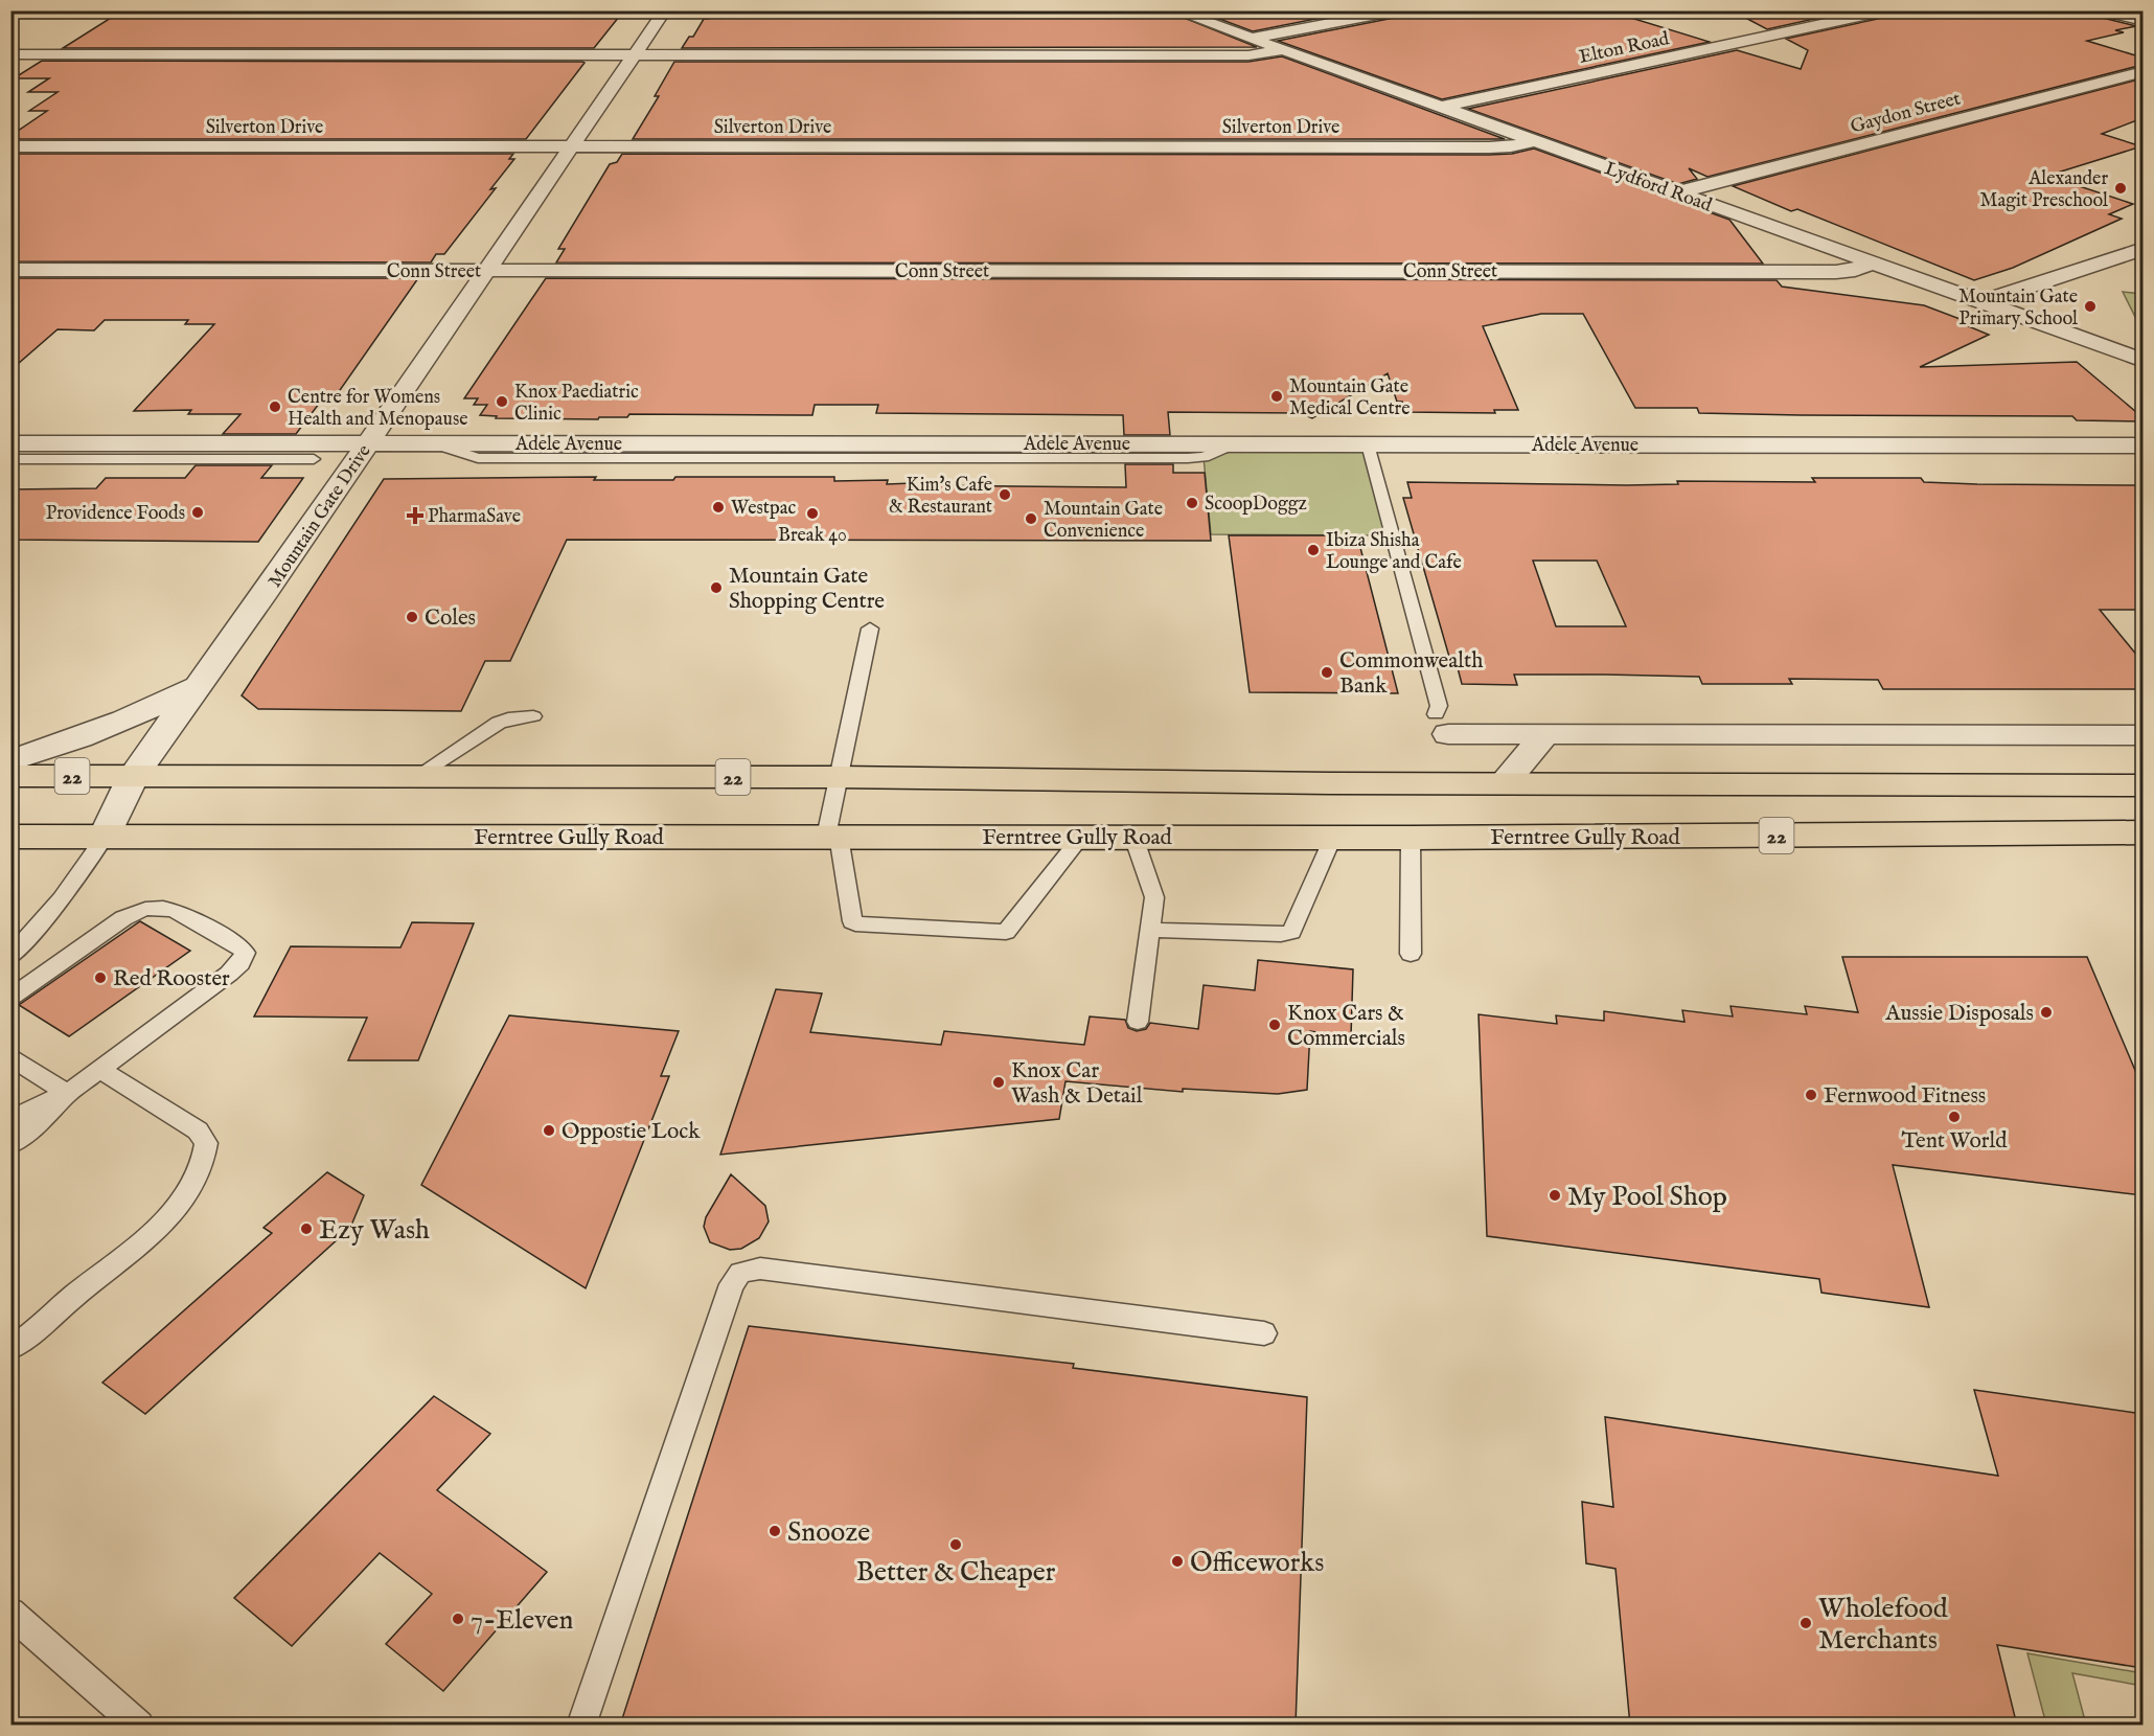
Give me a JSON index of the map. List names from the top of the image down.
{
  "streets": {
    "main road": ["22", "Ferntree Gully Road"],
    "street": [
      "Elton Road",
      "Gaydon Street",
      "Silverton Drive",
      "Lydford Road",
      "Conn Street",
      "Adele Avenue",
      "Mountain Gate Drive"
    ]
  },
  "crossings": [
    ["Elton Road", "Lydford Road"],
    ["Gaydon Street", "Lydford Road"],
    ["Silverton Drive", "Lydford Road"],
    ["Silverton Drive", "Mountain Gate Drive"],
    ["Lydford Road", "Conn Street"],
    ["Conn Street", "Mountain Gate Drive"],
    ["Adele Avenue", "Mountain Gate Drive"],
    ["Mountain Gate Drive", "22"],
    ["Mountain Gate Drive", "Ferntree Gully Road"]
  ],
  "places": {
    "other": [
      "Alexander Magit Preschool",
      "Mountain Gate Primary School",
      "Mountain Gate Medical Centre",
      "Knox Paediatric Clinic",
      "Centre for Womens Health and Menopause",
      "Kim's Cafe & Restaurant",
      "ScoopDoggz",
      "Westpac",
      "Providence Foods",
      "Break 40",
      "Mountain Gate Convenience",
      "Ibiza Shisha Lounge and Cafe",
      "Mountain Gate Shopping Centre",
      "Coles",
      "Commonwealth Bank",
      "Red Rooster",
      "Aussie Disposals",
      "Knox Cars & Commercials",
      "Knox Car Wash & Detail",
      "Fernwood Fitness",
      "Tent World",
      "Oppostie Lock",
      "My Pool Shop",
      "Ezy Wash",
      "Snooze",
      "Better & Cheaper",
      "Officeworks",
      "7-Eleven",
      "Wholefood Merchants"
    ],
    "health": ["PharmaSave"]
  }
}
